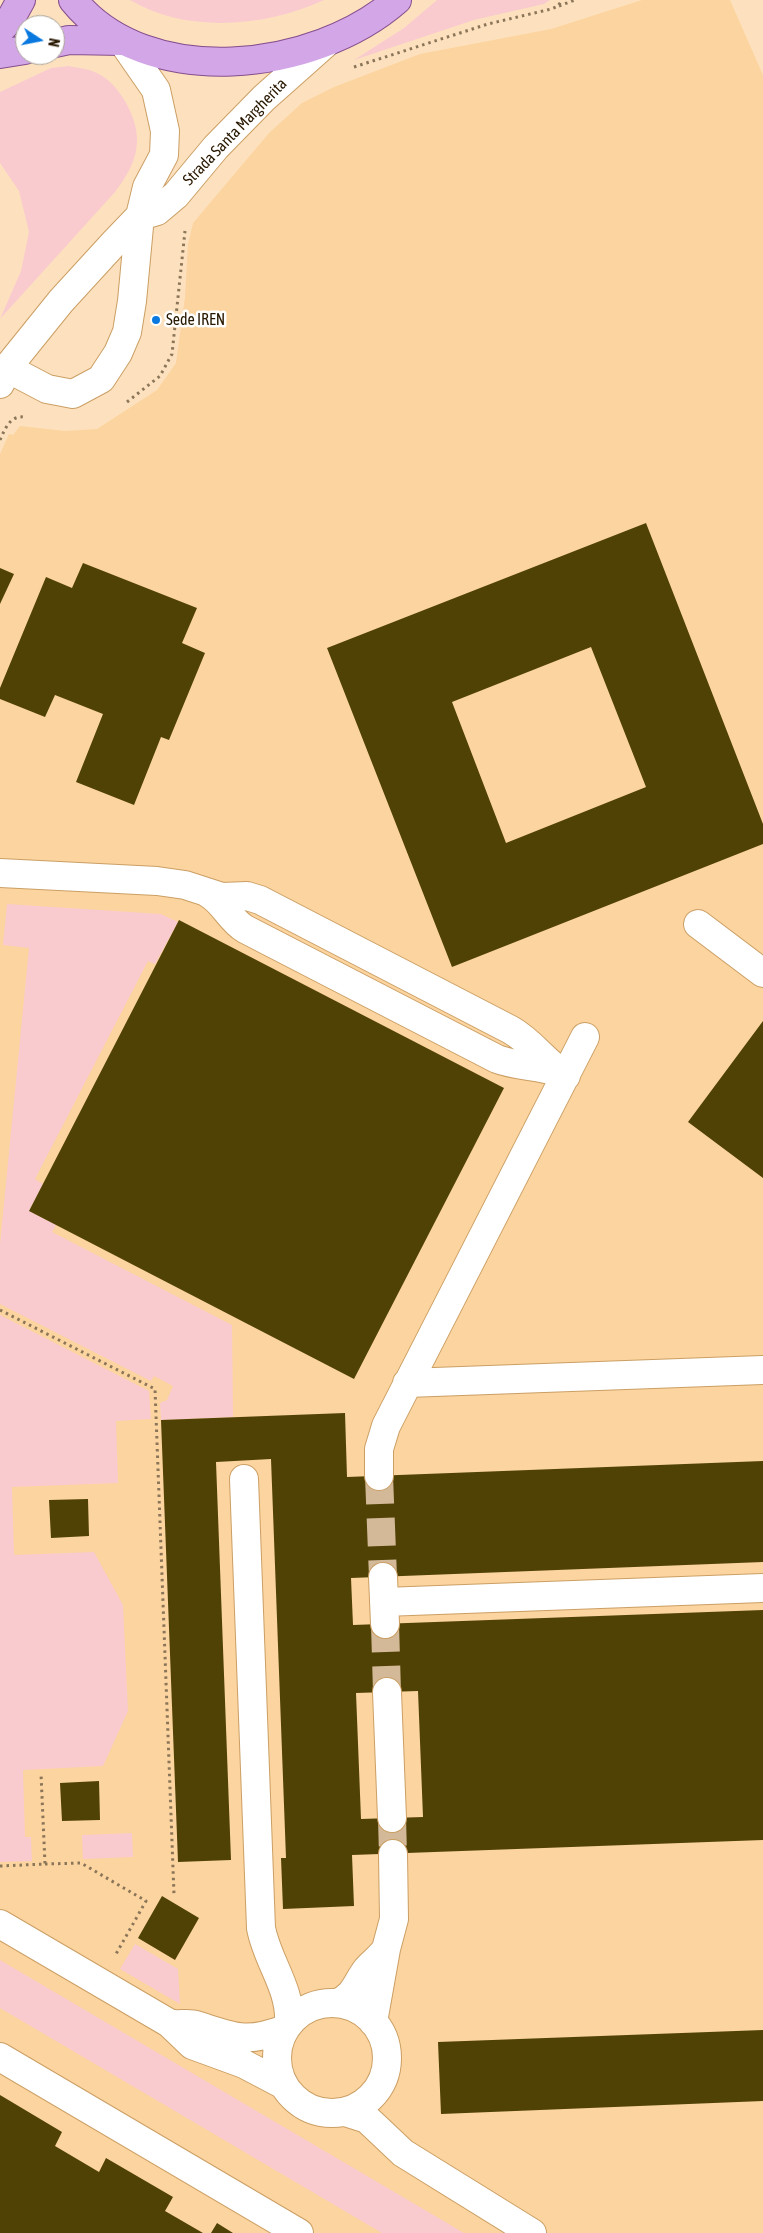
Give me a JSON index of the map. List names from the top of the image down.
{
  "streets": {
    "street": ["Strada Santa Margherita"]
  },
  "places": ["Sede IREN"],
  "north": "right"
}
